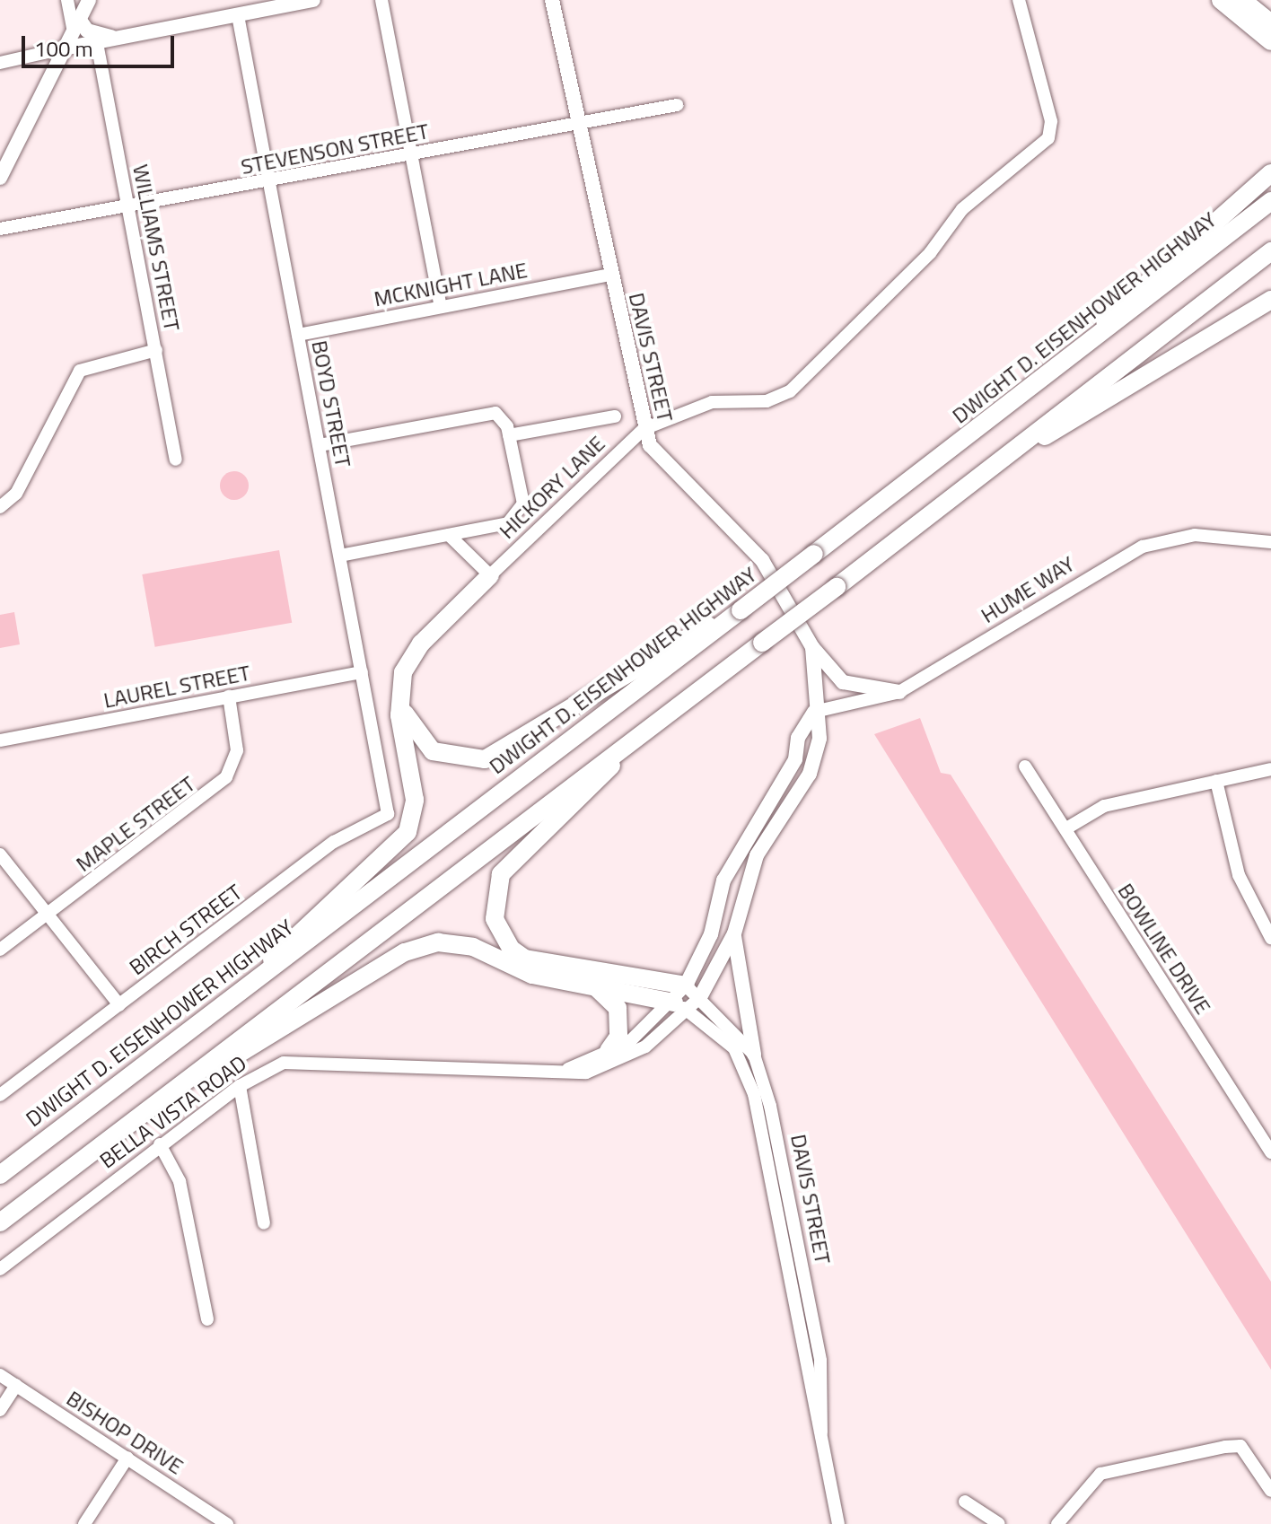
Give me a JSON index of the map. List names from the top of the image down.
{
  "streets": {
    "highway": ["DWIGHT D. EISENHOWER HIGHWAY"],
    "main road": ["DAVIS STREET"],
    "street": [
      "STEVENSON STREET",
      "WILLIAMS STREET",
      "MCKNIGHT LANE",
      "BOYD STREET",
      "HICKORY LANE",
      "HUME WAY",
      "LAUREL STREET",
      "MAPLE STREET",
      "BIRCH STREET",
      "BOWLINE DRIVE",
      "BELLA VISTA ROAD",
      "BISHOP DRIVE"
    ]
  },
  "crossings": [
    ["STEVENSON STREET", "WILLIAMS STREET"],
    ["STEVENSON STREET", "DAVIS STREET"],
    ["STEVENSON STREET", "BOYD STREET"],
    ["MCKNIGHT LANE", "DAVIS STREET"],
    ["MCKNIGHT LANE", "BOYD STREET"],
    ["DAVIS STREET", "HICKORY LANE"],
    ["DAVIS STREET", "HUME WAY"],
    ["DAVIS STREET", "BELLA VISTA ROAD"],
    ["BOYD STREET", "LAUREL STREET"],
    ["BOYD STREET", "BIRCH STREET"],
    ["LAUREL STREET", "MAPLE STREET"]
  ],
  "scale_bar": "100 m"
}
